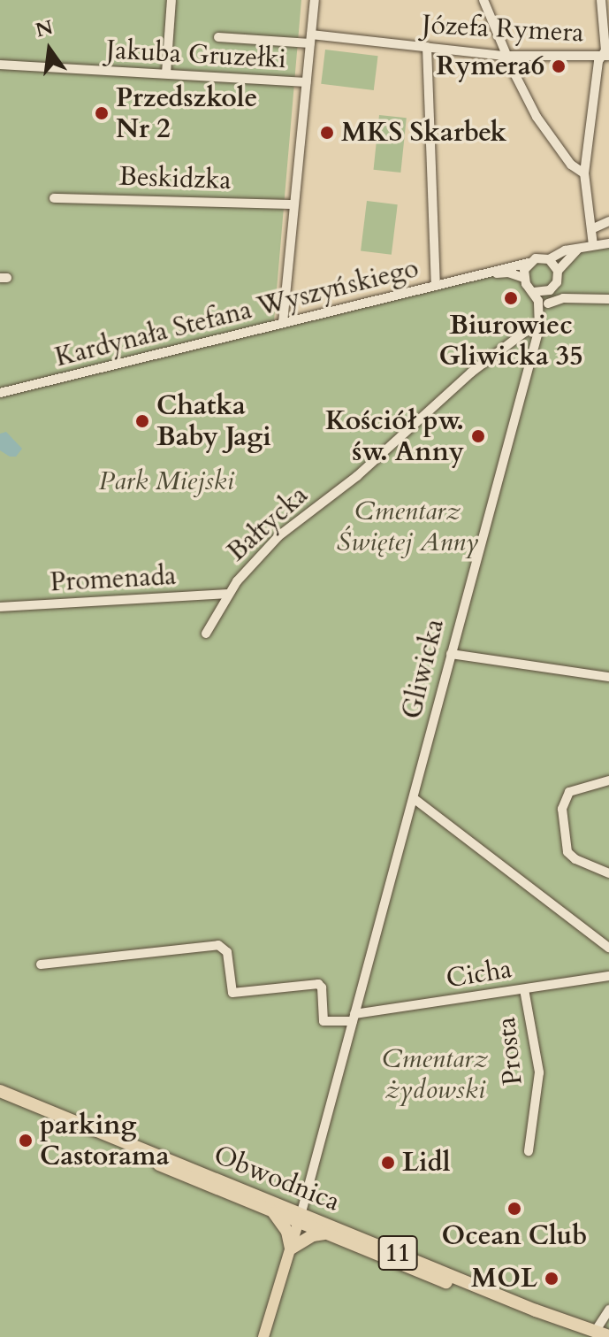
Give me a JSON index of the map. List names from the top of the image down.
{
  "streets": {
    "highway": ["Obwodnica", "11"],
    "main road": ["Gliwicka"],
    "street": [
      "Józefa Rymera",
      "Jakuba Gruzełki",
      "Beskidzka",
      "Kardynała Stefana Wyszyńskiego",
      "Bałtycka",
      "Promenada",
      "Cicha",
      "Prosta"
    ]
  },
  "crossings": [
    ["Kardynała Stefana Wyszyńskiego", "Gliwicka"],
    ["Bałtycka", "Promenada"],
    ["Bałtycka", "Gliwicka"],
    ["Gliwicka", "Cicha"],
    ["Gliwicka", "Obwodnica"],
    ["Cicha", "Prosta"]
  ],
  "parks": ["Park Miejski", "Cmentarz Świętej Anny", "Cmentarz żydowski"],
  "places": [
    "Rymera6",
    "Przedszkole Nr 2",
    "MKS Skarbek",
    "Biurowiec Gliwicka 35",
    "Chatka Baby Jagi",
    "Kościół pw. św. Anny",
    "parking Castorama",
    "Lidl",
    "Ocean Club",
    "MOL"
  ],
  "north": "top"
}
